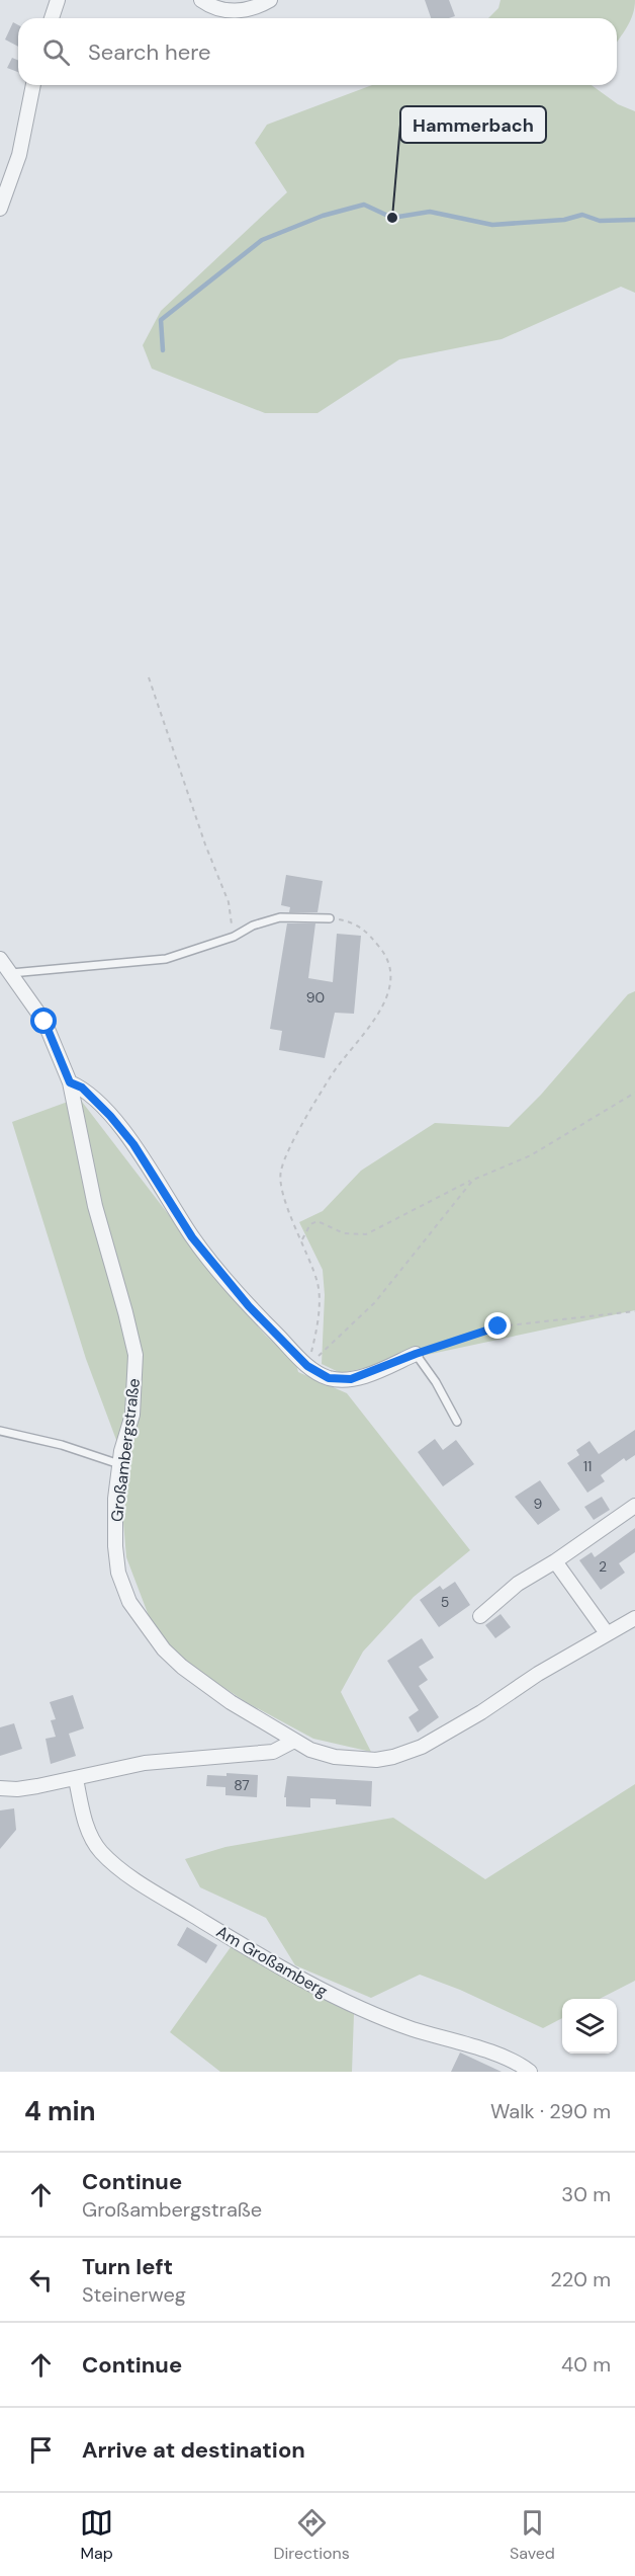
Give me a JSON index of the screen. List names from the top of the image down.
{
  "streets": {
    "street": ["Großambergstraße", "Am Großamberg"]
  },
  "places": ["Hammerbach"],
  "house_numbers": [
    "90",
    "11",
    "9",
    "2",
    "5",
    "87"
  ],
  "page": {
    "search": "Search here",
    "heading": ["4 min", "Walk · 290 m"],
    "list": [
      ["Continue", "Großambergstraße", "30 m"],
      ["Turn left", "Steinerweg", "220 m"],
      ["Continue", "40 m"],
      "Arrive at destination"
    ],
    "nav": ["Map", "Directions", "Saved"]
  }
}
